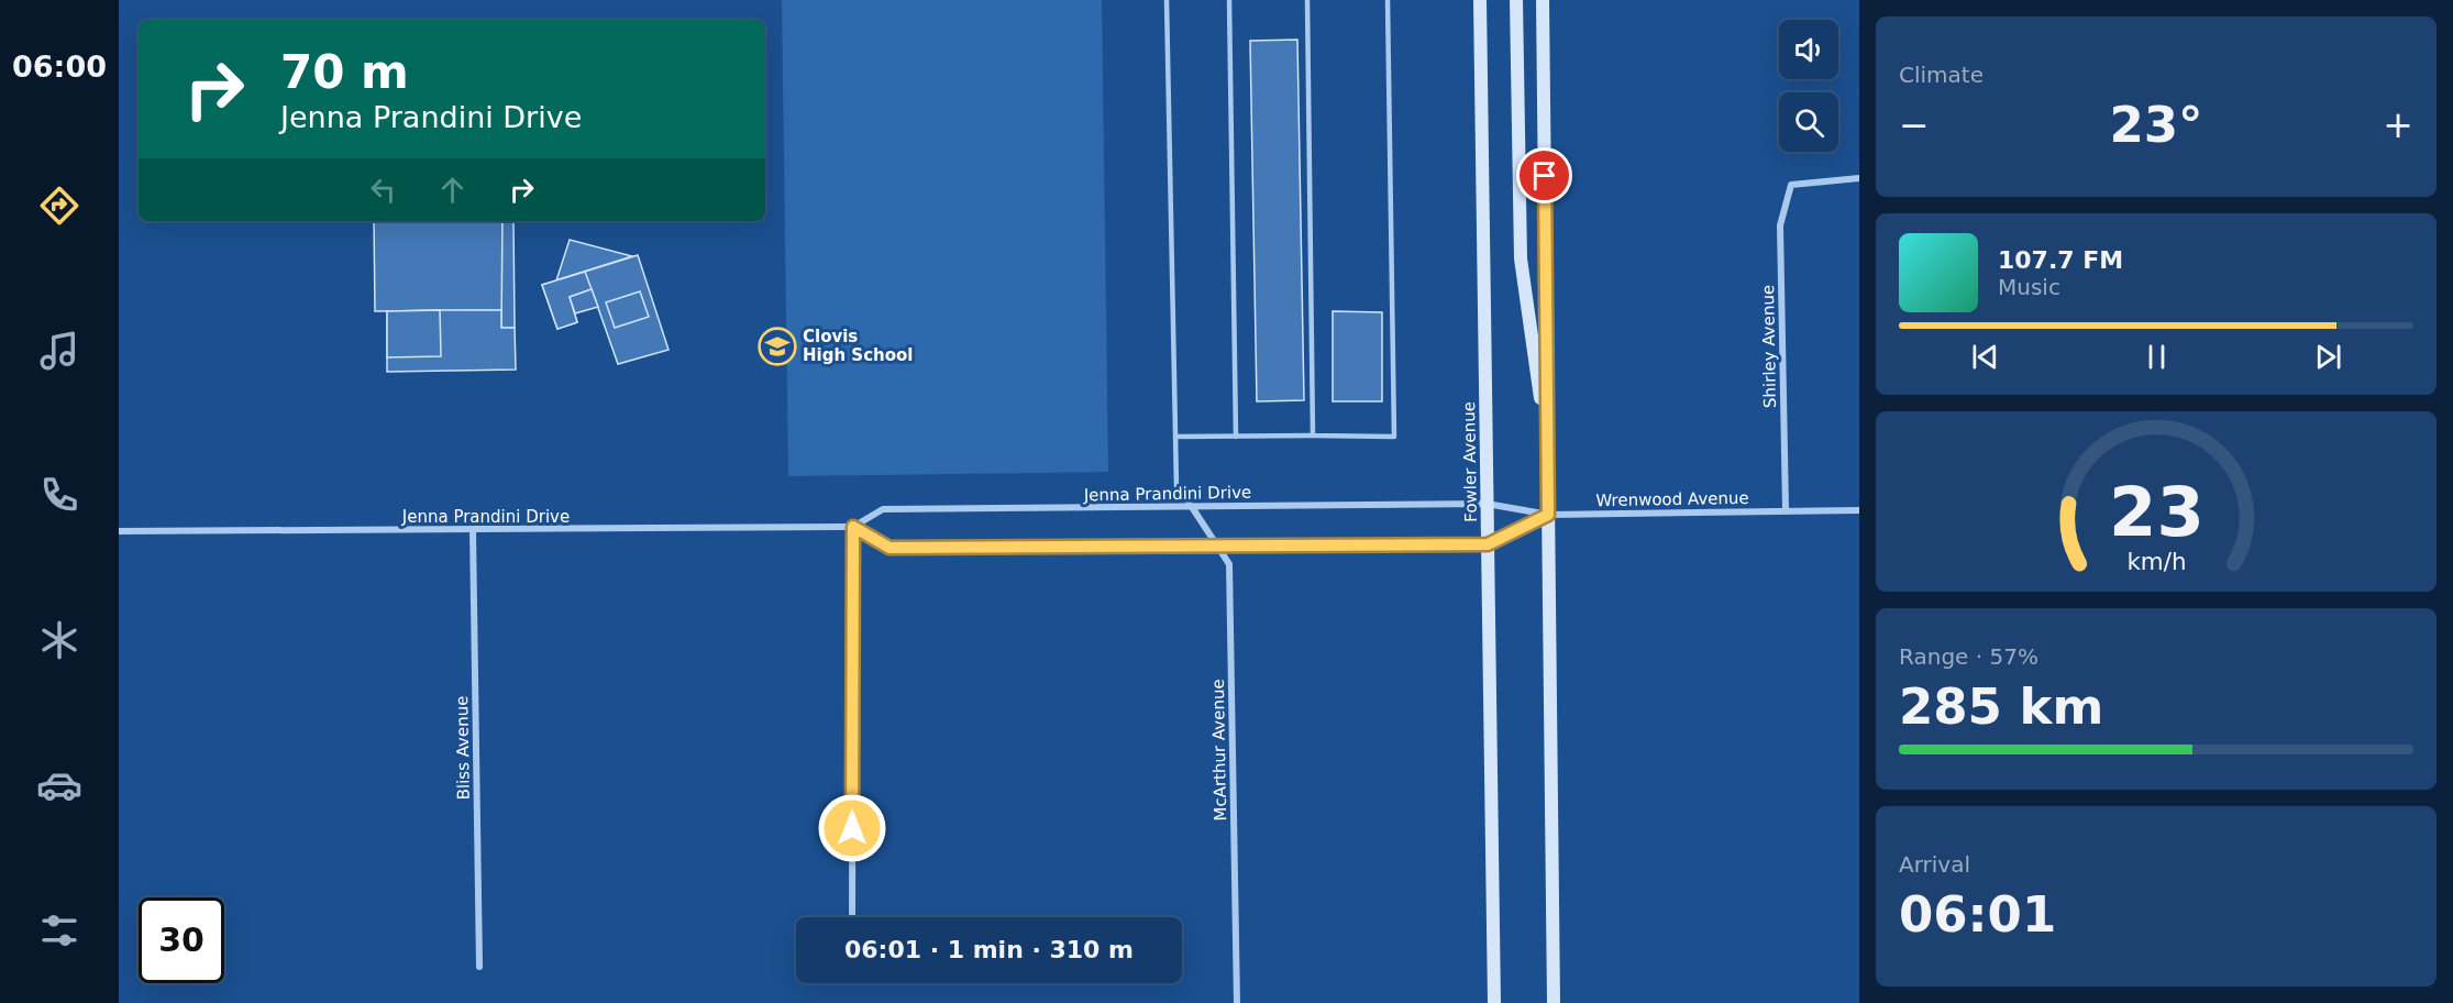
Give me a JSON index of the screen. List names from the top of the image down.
{
  "streets": {
    "main road": ["Fowler Avenue"],
    "street": [
      "Shirley Avenue",
      "Jenna Prandini Drive",
      "Wrenwood Avenue",
      "Bliss Avenue",
      "McArthur Avenue"
    ]
  },
  "crossings": [
    ["Shirley Avenue", "Wrenwood Avenue"],
    ["Fowler Avenue", "Jenna Prandini Drive"],
    ["Fowler Avenue", "Wrenwood Avenue"],
    ["Jenna Prandini Drive", "Wrenwood Avenue"],
    ["Jenna Prandini Drive", "Bliss Avenue"],
    ["Jenna Prandini Drive", "McArthur Avenue"]
  ],
  "places": {
    "school or university": ["Clovis High School"]
  },
  "page": {
    "tabs": "06:00",
    "tile": [
      "Climate",
      ["Range · 57%", "285 km"],
      ["Arrival", "06:01"]
    ],
    "turn": ["70 m", "Jenna Prandini Drive"],
    "heat": ["−", "23°", "+"],
    "song": ["107.7 FM", "Music"],
    "limit": "30",
    "trip": "06:01 · 1 min · 310 m",
    "gauge": ["23", "km/h"]
  }
}
